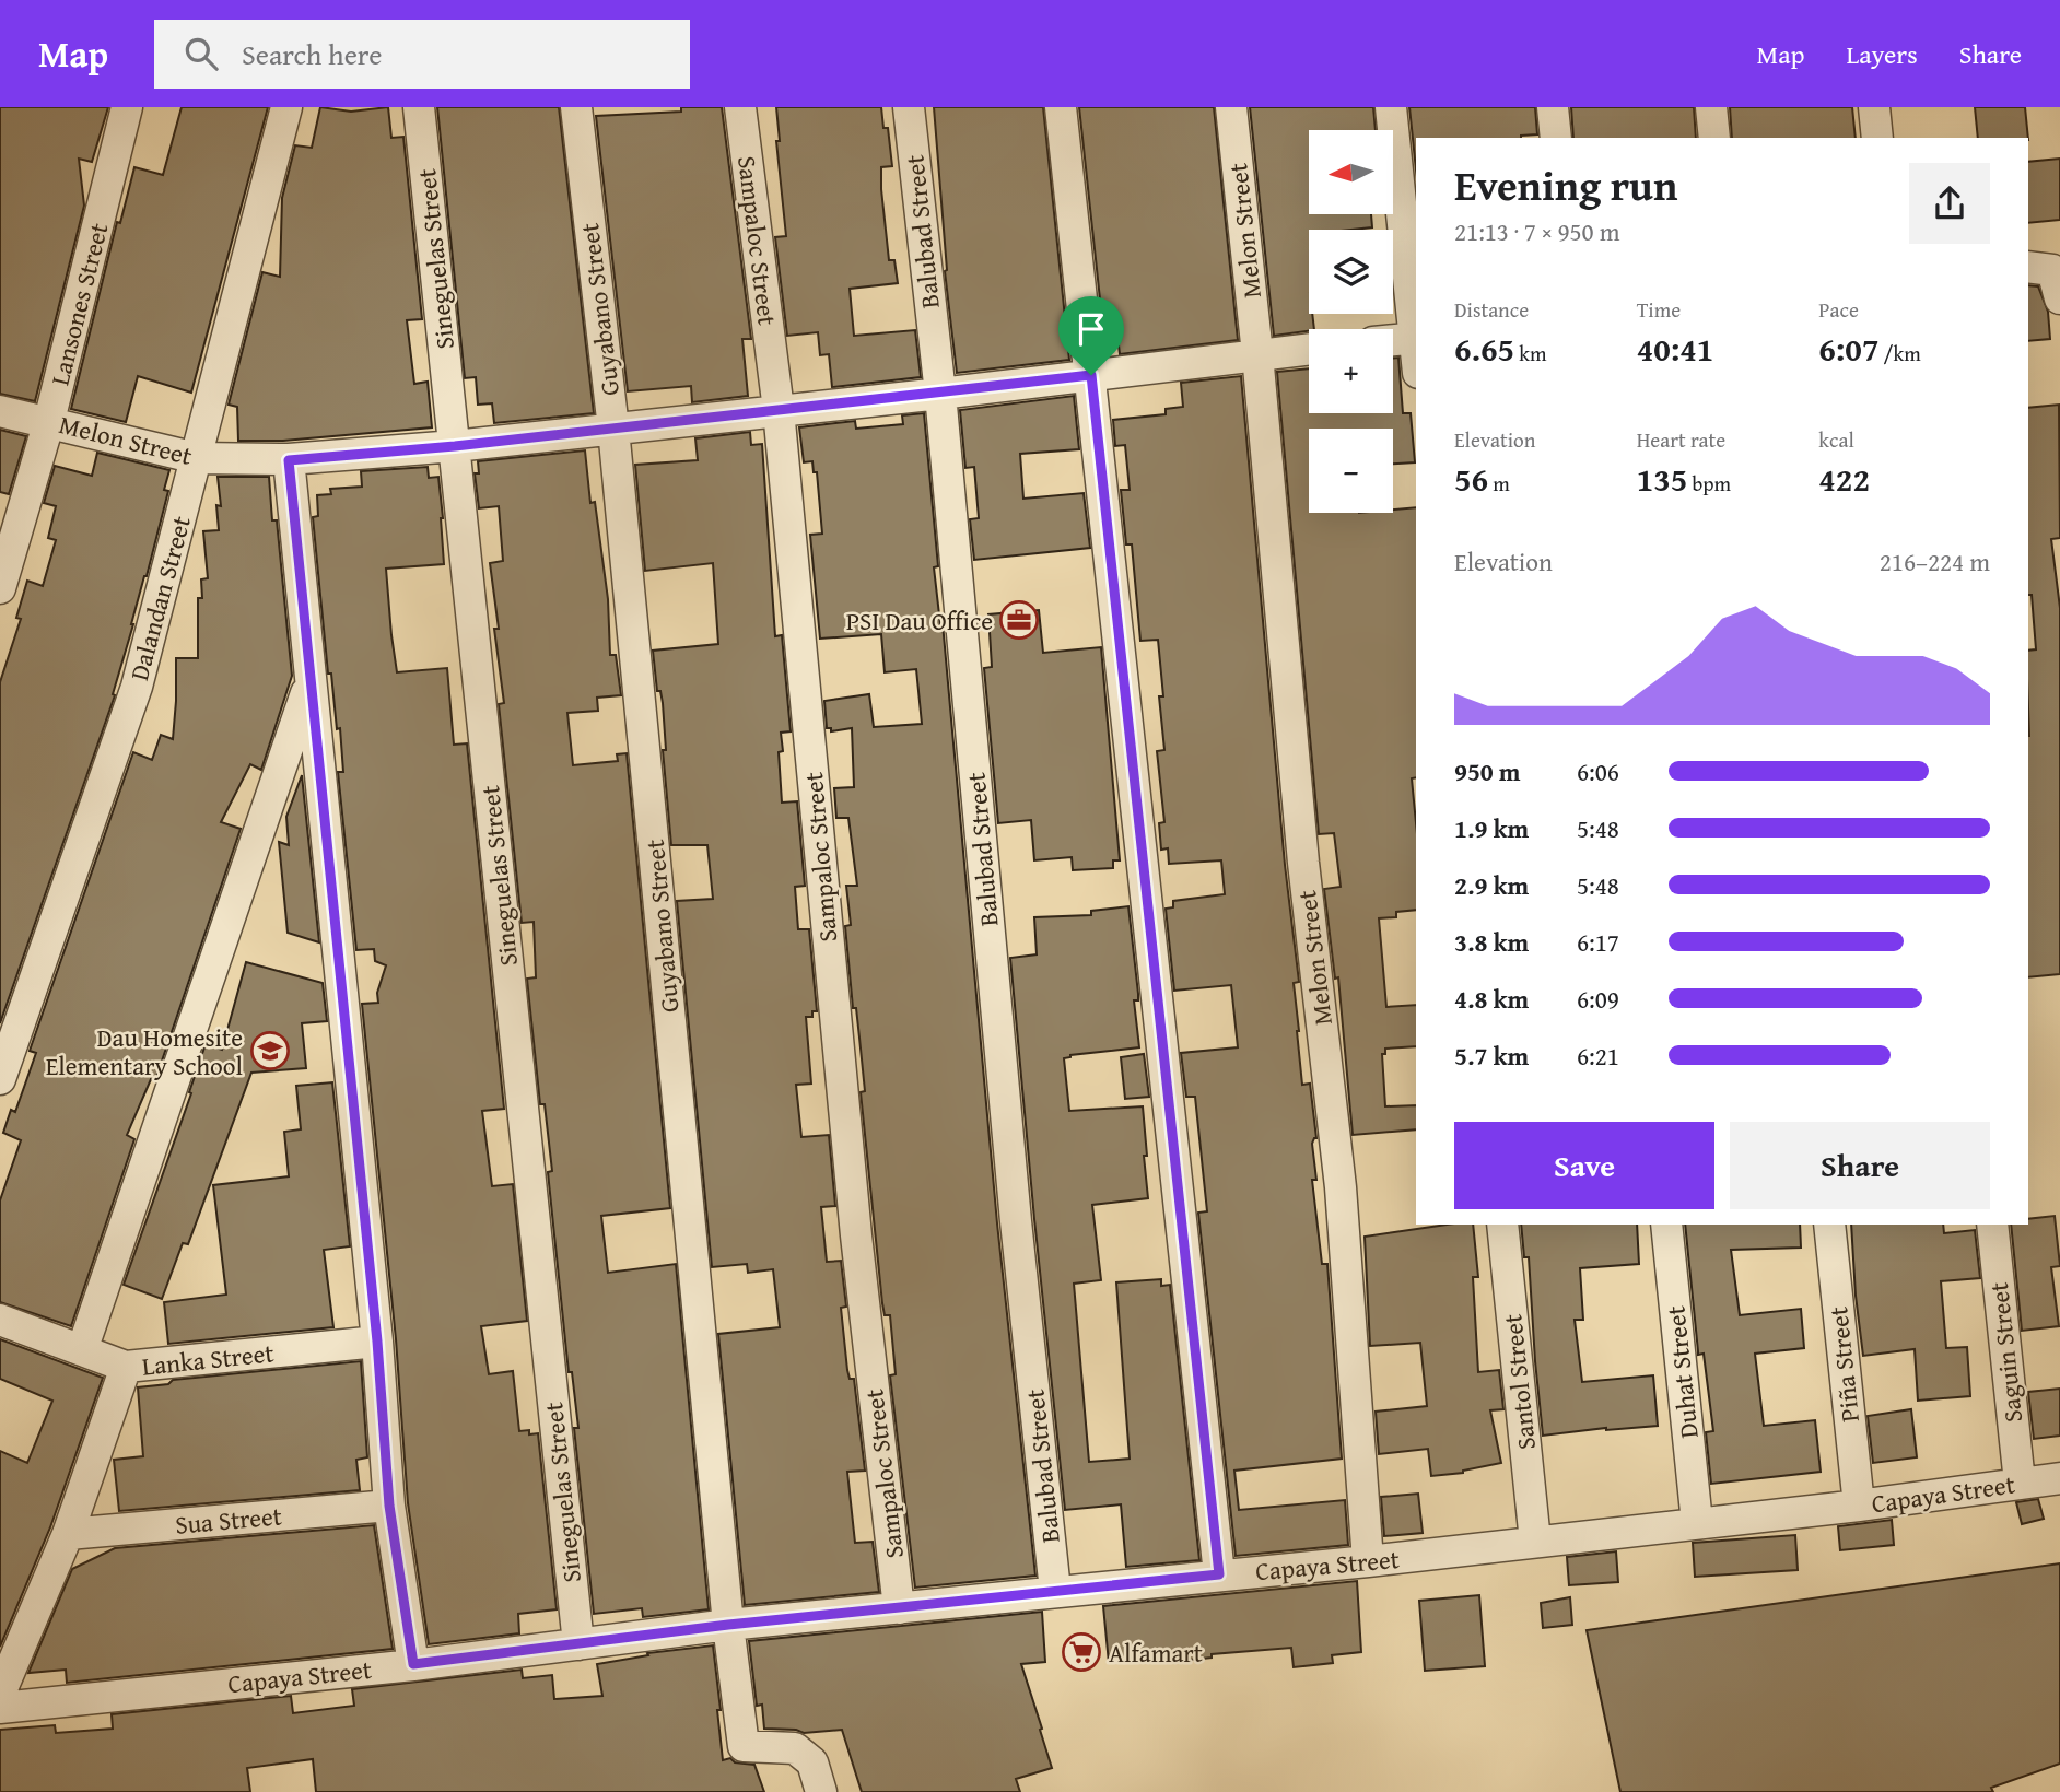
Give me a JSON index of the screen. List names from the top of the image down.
{
  "streets": {
    "street": [
      "Melon Street",
      "Balubad Street",
      "Sampaloc Street",
      "Sineguelas Street",
      "Lansones Street",
      "Guyabano Street",
      "Dalandan Street",
      "Saguin Street",
      "Lanka Street",
      "Piña Street",
      "Duhat Street",
      "Santol Street",
      "Capaya Street",
      "Sua Street"
    ]
  },
  "crossings": [
    ["Melon Street", "Balubad Street"],
    ["Melon Street", "Sampaloc Street"],
    ["Melon Street", "Sineguelas Street"],
    ["Melon Street", "Lansones Street"],
    ["Melon Street", "Guyabano Street"],
    ["Melon Street", "Dalandan Street"],
    ["Melon Street", "Capaya Street"],
    ["Balubad Street", "Capaya Street"],
    ["Sampaloc Street", "Capaya Street"],
    ["Sineguelas Street", "Capaya Street"],
    ["Guyabano Street", "Capaya Street"],
    ["Saguin Street", "Capaya Street"],
    ["Piña Street", "Capaya Street"],
    ["Duhat Street", "Capaya Street"],
    ["Santol Street", "Capaya Street"]
  ],
  "places": {
    "office": ["PSI Dau Office"],
    "school or university": ["Dau Homesite Elementary School"],
    "supermarket": ["Alfamart"]
  },
  "north": "left",
  "page": {
    "header": "Map",
    "search": "Search here",
    "nav": ["Map", "Layers", "Share"],
    "map_buttons": ["+", "−"],
    "heading": ["Evening run", "21:13 · 7 × 950 m"],
    "stats": [
      ["Distance", "6.65 km"],
      ["Time", "40:41"],
      ["Pace", "6:07 /km"],
      ["Elevation", "56 m"],
      ["Heart rate", "135 bpm"],
      ["kcal", "422"]
    ],
    "chart": ["Elevation", "216–224 m"],
    "list": [
      {
        "name": "950 m",
        "note": "6:06"
      },
      {
        "name": "1.9 km",
        "note": "5:48"
      },
      {
        "name": "2.9 km",
        "note": "5:48"
      },
      {
        "name": "3.8 km",
        "note": "6:17"
      },
      {
        "name": "4.8 km",
        "note": "6:09"
      },
      {
        "name": "5.7 km",
        "note": "6:21"
      }
    ],
    "buttons": ["Save", "Share"]
  }
}
